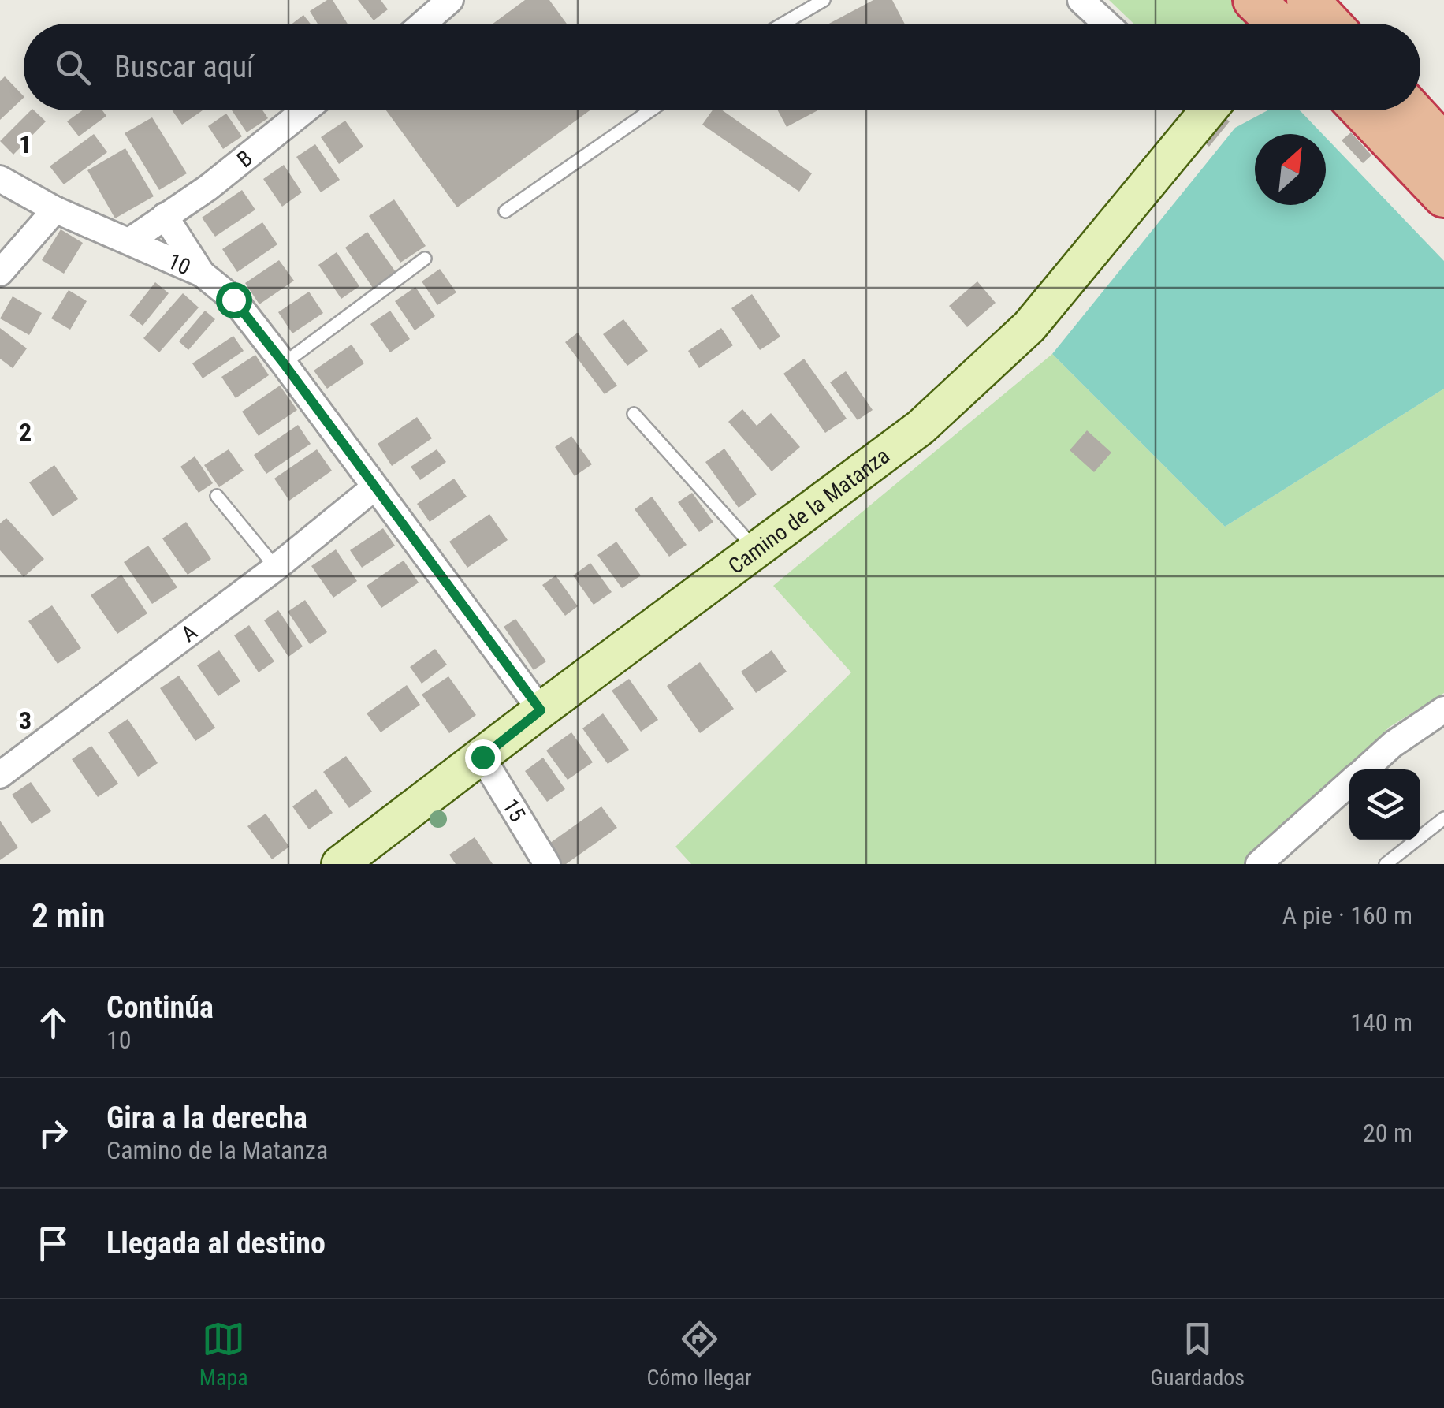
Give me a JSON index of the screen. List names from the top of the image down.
{
  "streets": {
    "main road": ["Camino de la Matanza"],
    "street": [
      "B",
      "10",
      "A",
      "15"
    ]
  },
  "crossings": [
    ["B", "10"],
    ["10", "Camino de la Matanza"],
    ["10", "A"],
    ["Camino de la Matanza", "15"]
  ],
  "north": "top right",
  "page": {
    "search": "Buscar aquí",
    "heading": ["2 min", "A pie · 160 m"],
    "list": [
      ["Continúa", "10", "140 m"],
      ["Gira a la derecha", "Camino de la Matanza", "20 m"],
      "Llegada al destino"
    ],
    "nav": ["Mapa", "Cómo llegar", "Guardados"]
  },
  "grid": {
    "rows": ["1", "2", "3"]
  }
}
